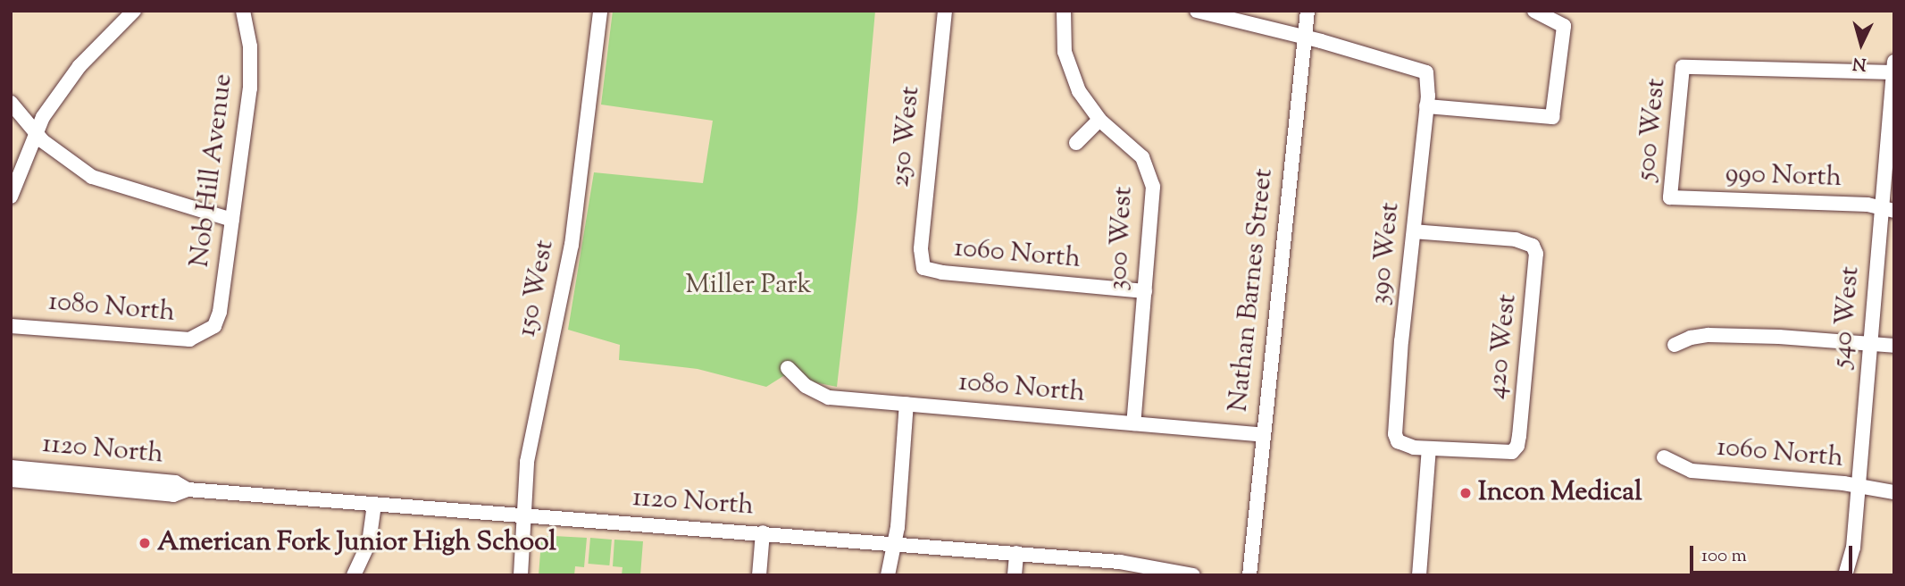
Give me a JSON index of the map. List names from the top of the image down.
{
  "streets": {
    "street": [
      "500 West",
      "250 West",
      "Nob Hill Avenue",
      "990 North",
      "300 West",
      "390 West",
      "1060 North",
      "150 West",
      "Nathan Barnes Street",
      "1080 North",
      "540 West",
      "420 West",
      "1120 North"
    ]
  },
  "crossings": [
    ["500 West", "990 North"],
    ["500 West", "540 West"],
    ["250 West", "1060 North"],
    ["Nob Hill Avenue", "1080 North"],
    ["990 North", "540 West"],
    ["300 West", "1060 North"],
    ["300 West", "1080 North"],
    ["390 West", "Nathan Barnes Street"],
    ["390 West", "420 West"],
    ["1060 North", "540 West"],
    ["150 West", "1120 North"],
    ["Nathan Barnes Street", "1080 North"]
  ],
  "parks": ["Miller Park"],
  "places": ["Incon Medical", "American Fork Junior High School"],
  "scale_bar": "100 m",
  "north": "bottom"
}
